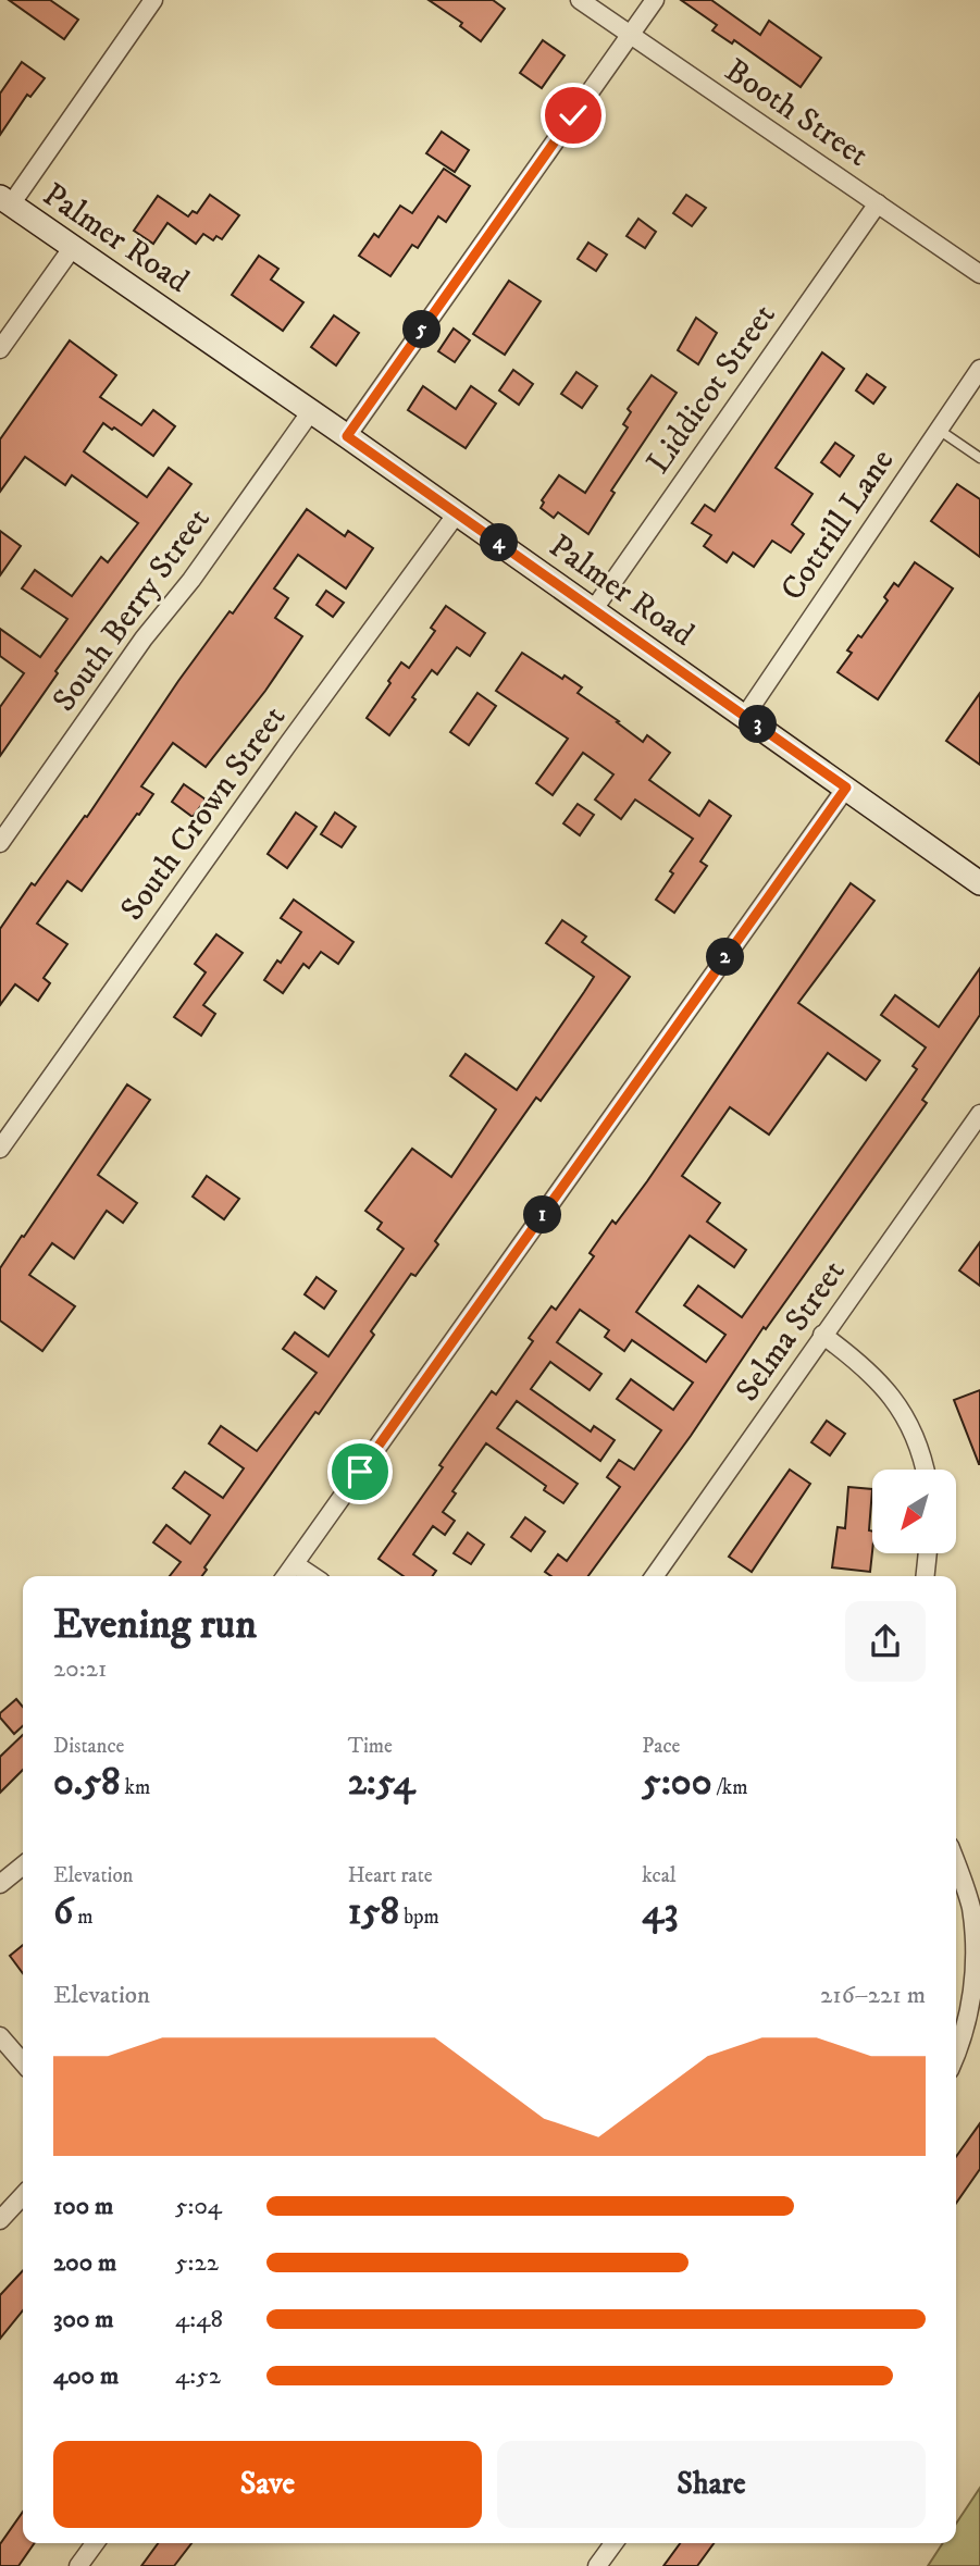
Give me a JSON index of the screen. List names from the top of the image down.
{
  "streets": {
    "street": [
      "Booth Street",
      "Palmer Road",
      "Liddicot Street",
      "Cottrill Lane",
      "South Berry Street",
      "South Crown Street",
      "Selma Street"
    ]
  },
  "crossings": [
    ["Booth Street", "Liddicot Street"],
    ["Palmer Road", "Liddicot Street"],
    ["Palmer Road", "Cottrill Lane"],
    ["Palmer Road", "South Berry Street"],
    ["Palmer Road", "South Crown Street"]
  ],
  "north": "bottom left",
  "page": {
    "pins": [
      "5",
      "4",
      "3",
      "2",
      "1"
    ],
    "heading": ["Evening run", "20:21"],
    "stats": [
      ["Distance", "0.58 km"],
      ["Time", "2:54"],
      ["Pace", "5:00 /km"],
      ["Elevation", "6 m"],
      ["Heart rate", "158 bpm"],
      ["kcal", "43"]
    ],
    "chart": ["Elevation", "216–221 m"],
    "list": [
      {
        "name": "100 m",
        "note": "5:04"
      },
      {
        "name": "200 m",
        "note": "5:22"
      },
      {
        "name": "300 m",
        "note": "4:48"
      },
      {
        "name": "400 m",
        "note": "4:52"
      }
    ],
    "buttons": ["Save", "Share"]
  }
}
